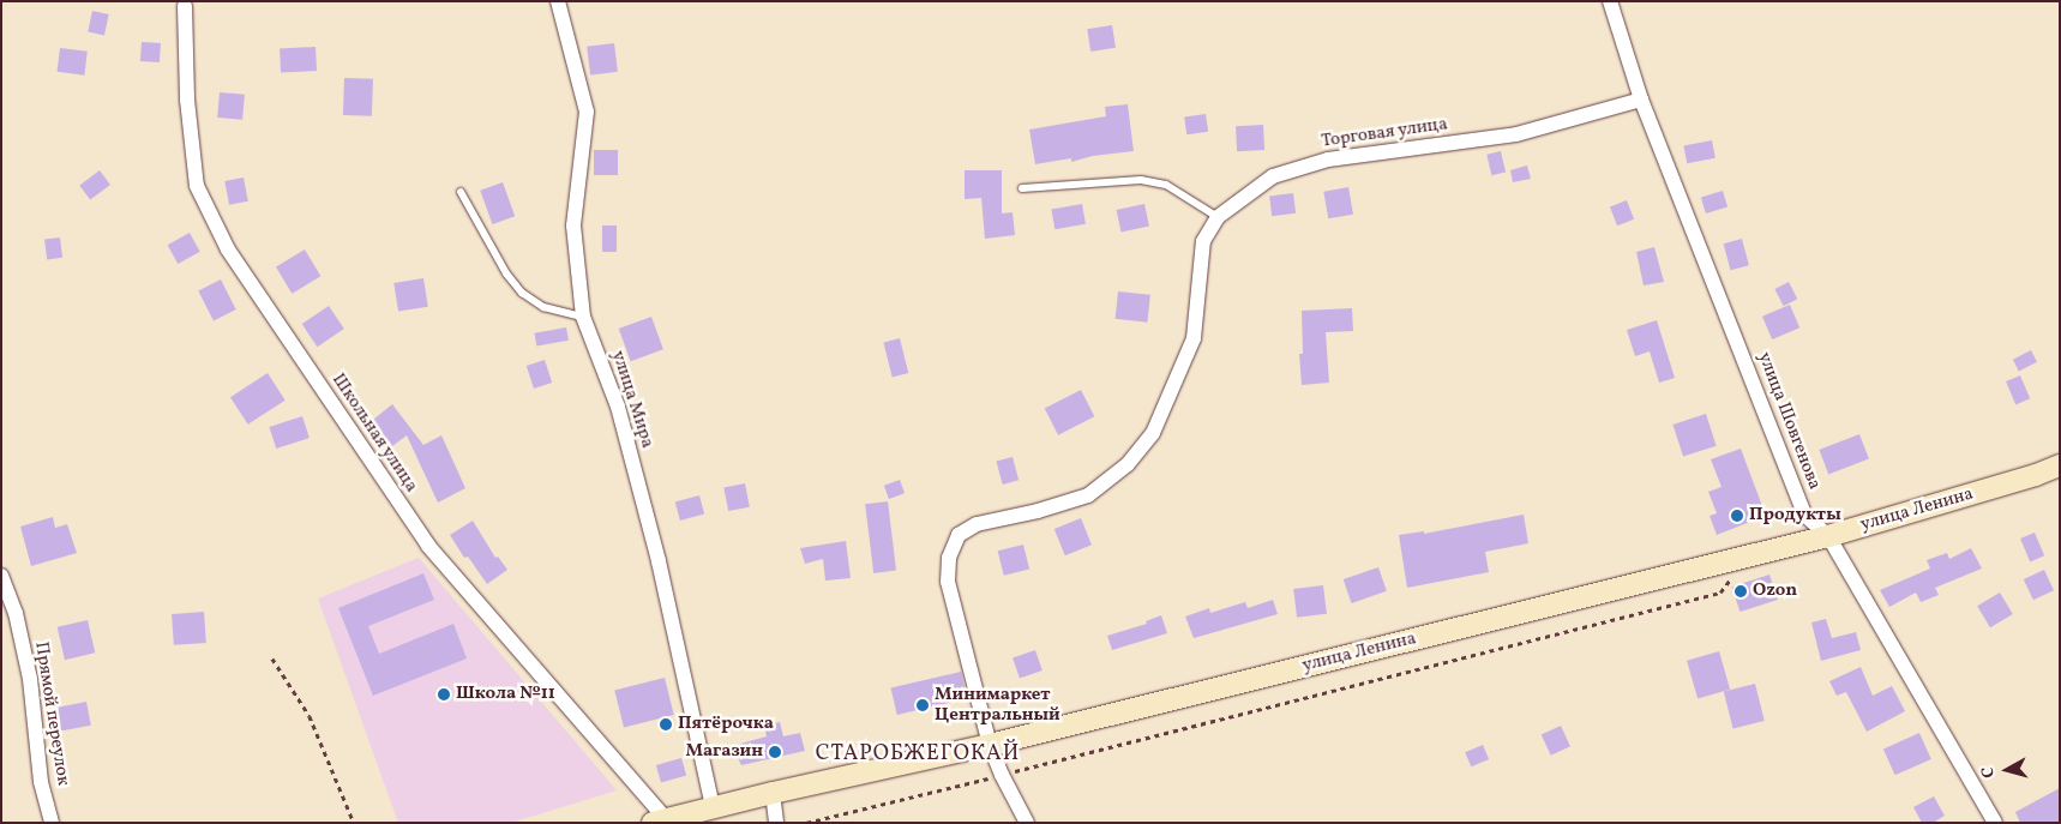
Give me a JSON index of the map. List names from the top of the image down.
{
  "streets": {
    "street": [
      "Торговая улица",
      "улица Мира",
      "улица Шовгенова",
      "Школьная улица",
      "улица Ленина",
      "Прямой переулок"
    ]
  },
  "crossings": [
    ["Торговая улица", "улица Шовгенова"],
    ["Торговая улица", "улица Ленина"],
    ["улица Мира", "улица Ленина"],
    ["улица Шовгенова", "улица Ленина"],
    ["Школьная улица", "улица Ленина"]
  ],
  "districts": ["СТАРОБЖЕГОКАЙ"],
  "places": [
    "Продукты",
    "Ozon",
    "Школа №11",
    "Минимаркет Центральный",
    "Пятёрочка",
    "Магазин"
  ],
  "north": "left"
}
